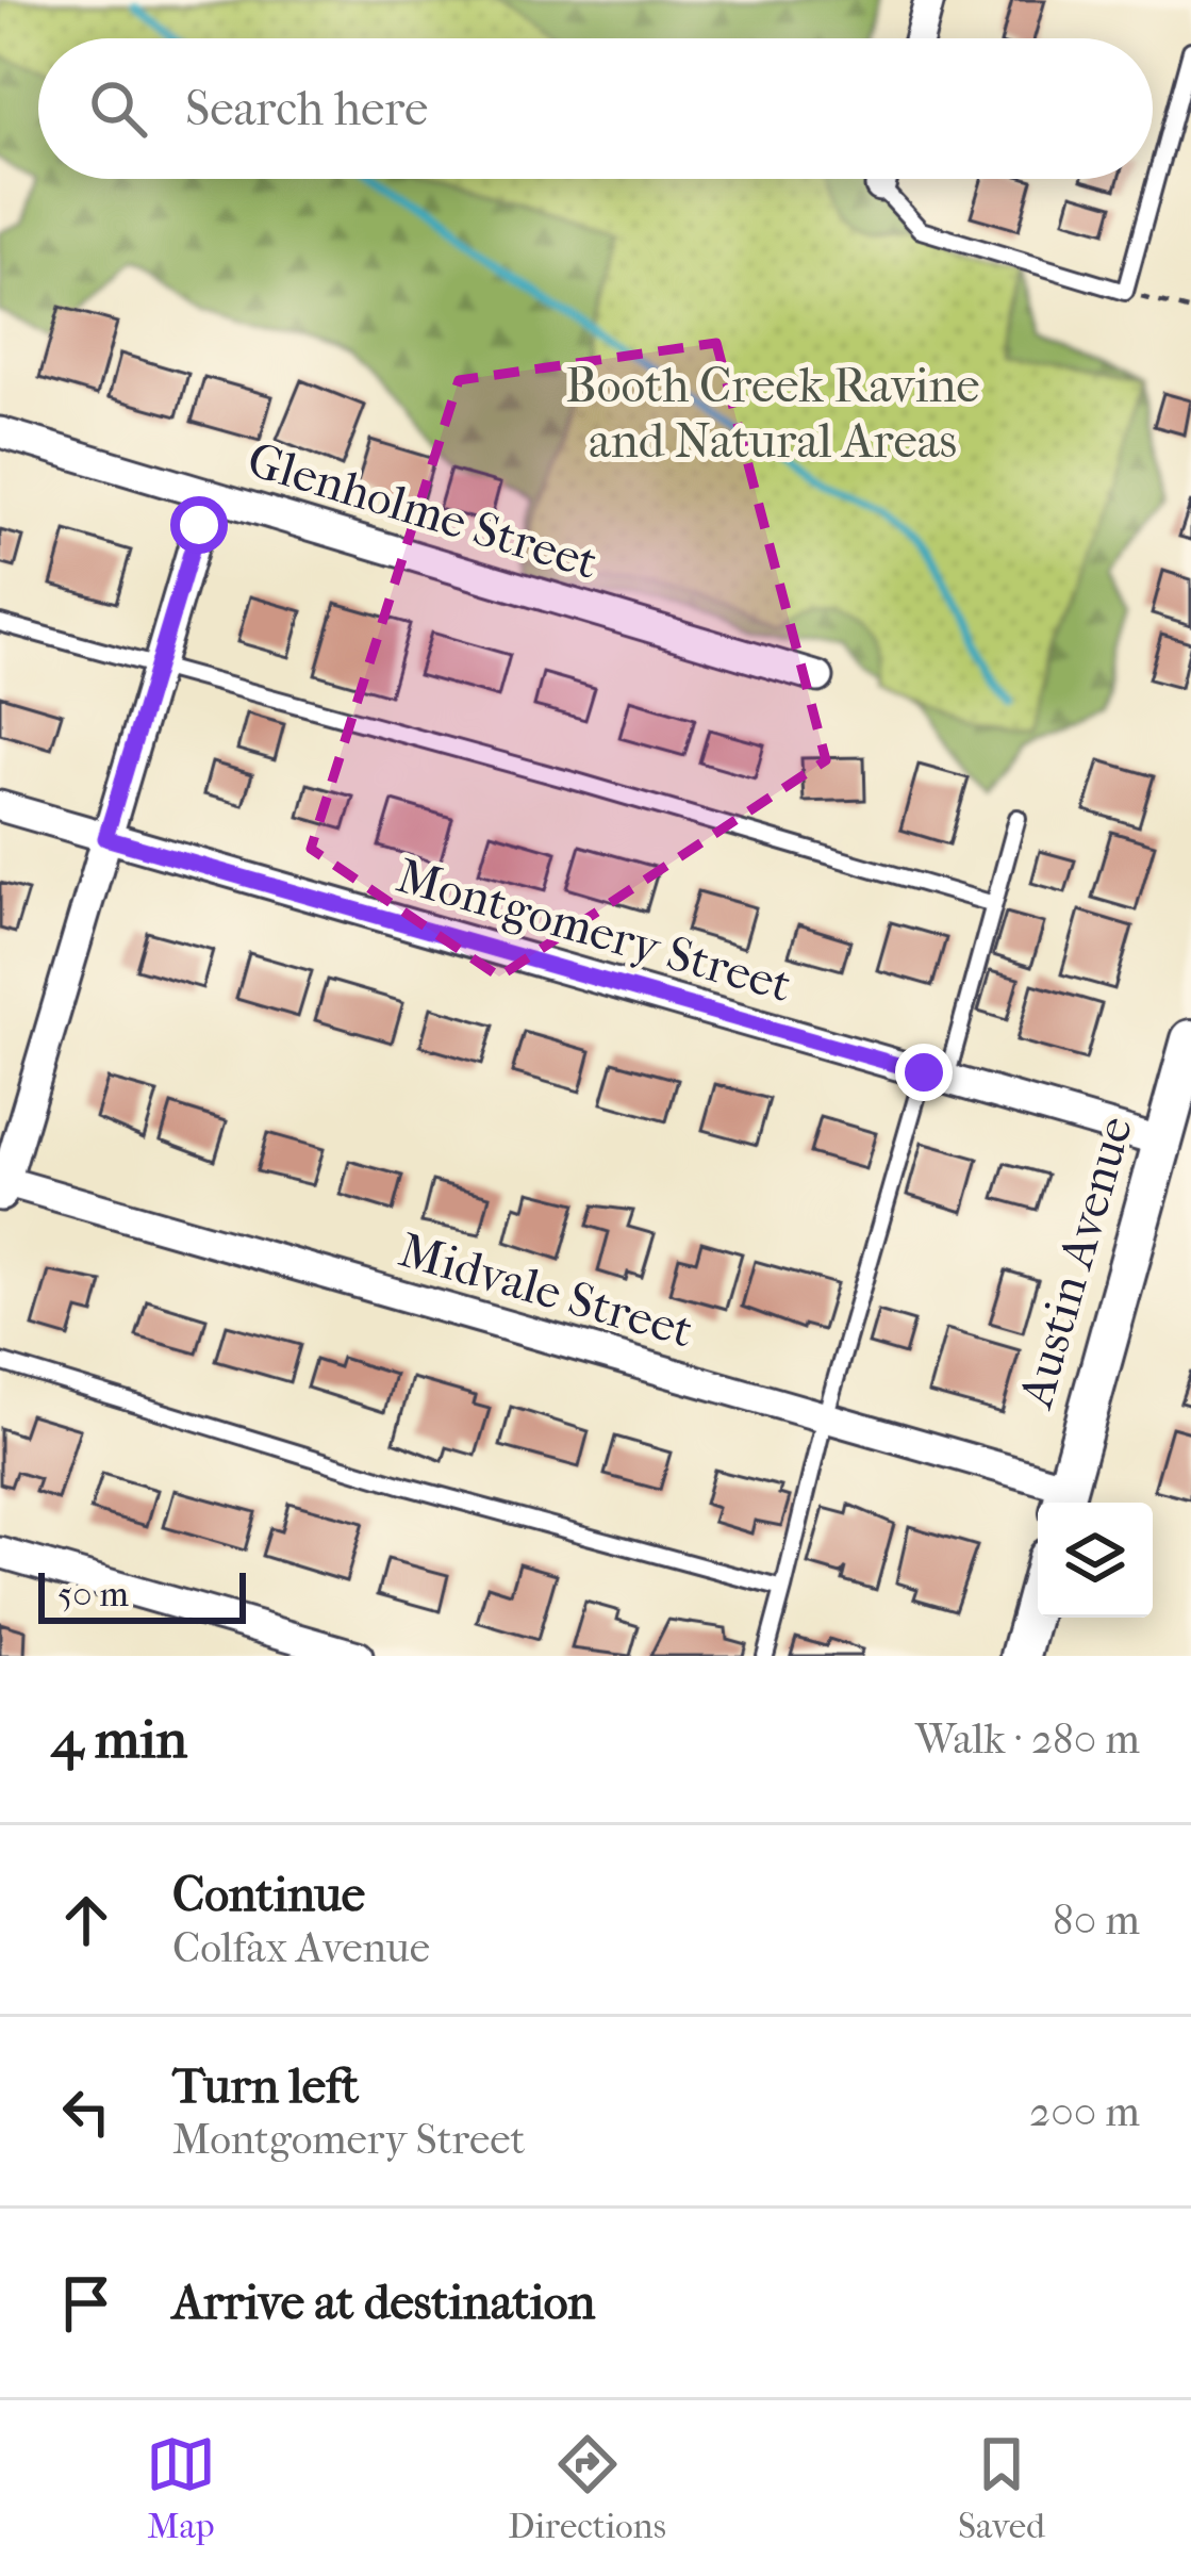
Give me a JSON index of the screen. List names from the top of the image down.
{
  "streets": {
    "main road": ["Austin Avenue"],
    "street": ["Glenholme Street", "Montgomery Street", "Midvale Street"]
  },
  "crossings": [
    ["Montgomery Street", "Austin Avenue"],
    ["Austin Avenue", "Midvale Street"]
  ],
  "parks": ["Booth Creek Ravine and Natural Areas"],
  "scale_bar": "50 m",
  "page": {
    "search": "Search here",
    "scale": "50 m",
    "heading": ["4 min", "Walk · 280 m"],
    "list": [
      ["Continue", "Colfax Avenue", "80 m"],
      ["Turn left", "Montgomery Street", "200 m"],
      "Arrive at destination"
    ],
    "nav": ["Map", "Directions", "Saved"]
  }
}
